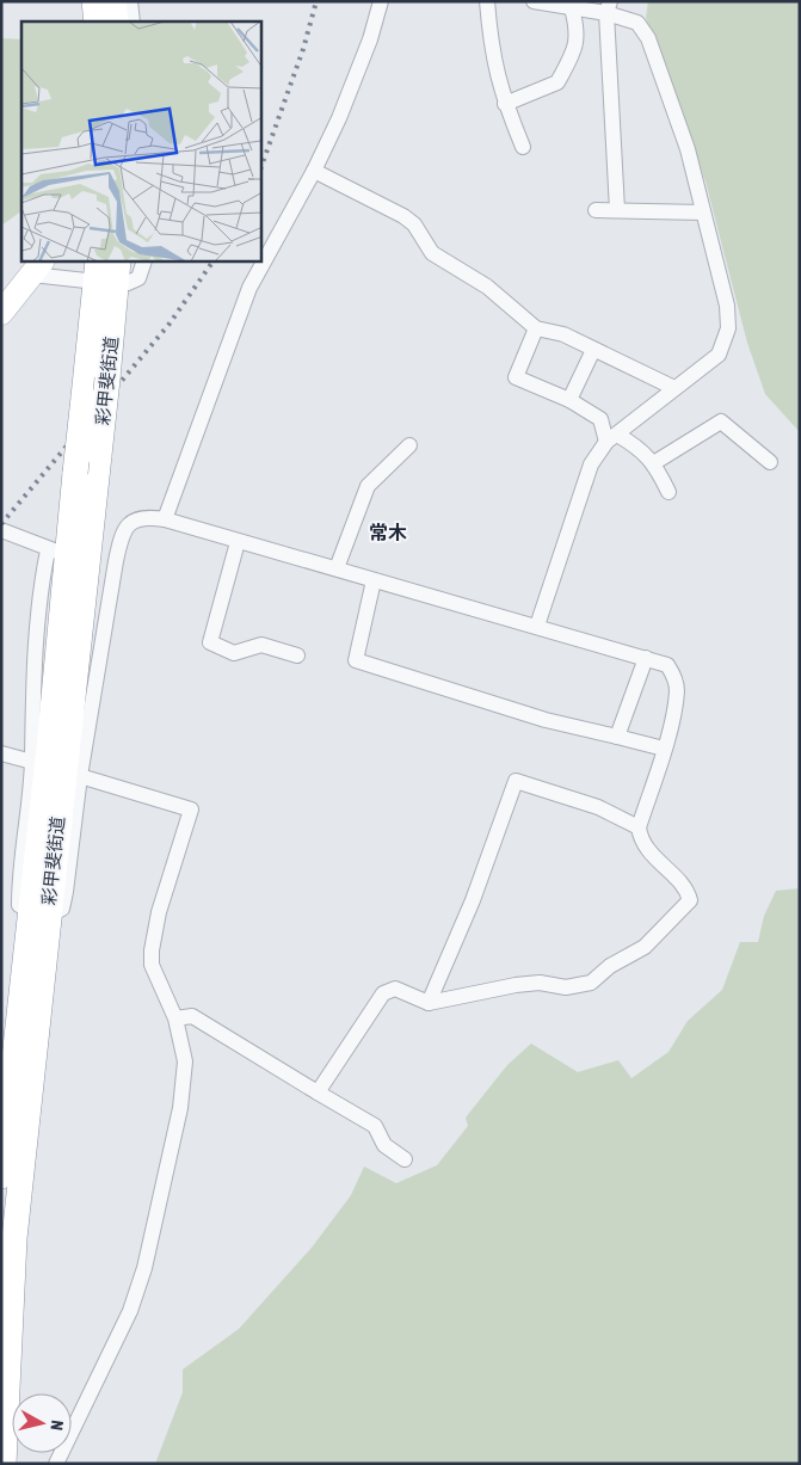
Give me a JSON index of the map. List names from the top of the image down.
{
  "streets": {
    "highway": ["彩甲斐街道"]
  },
  "districts": ["常木"],
  "north": "right"
}
